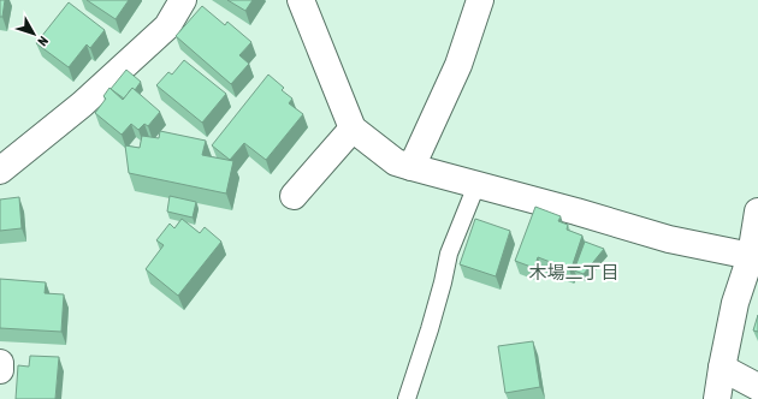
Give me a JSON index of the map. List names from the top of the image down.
{
  "districts": ["木場二丁目"],
  "north": "bottom right"
}
